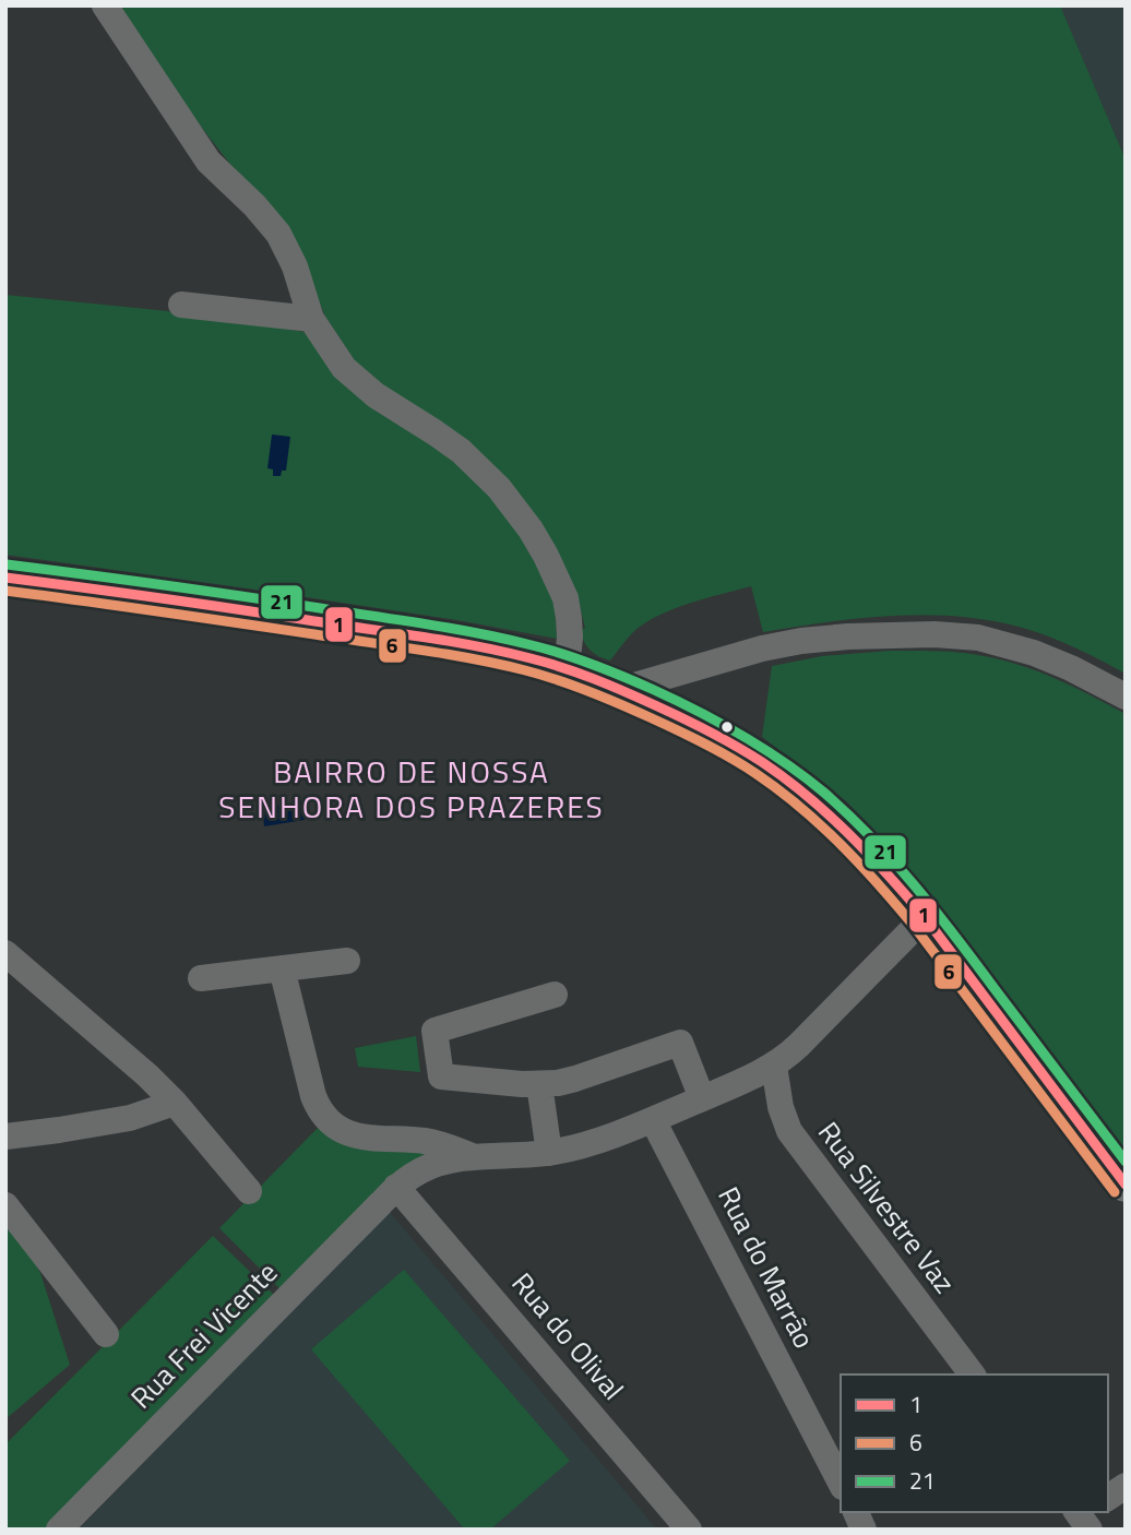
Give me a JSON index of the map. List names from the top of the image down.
{
  "streets": {
    "street": [
      "Rua Silvestre Vaz",
      "Rua do Marrão",
      "Rua Frei Vicente",
      "Rua do Olival"
    ]
  },
  "crossings": [
    ["Rua Frei Vicente", "Rua do Olival"]
  ],
  "districts": ["BAIRRO DE NOSSA SENHORA DOS PRAZERES"],
  "lines": ["transit line 21", "transit line 1", "transit line 6"],
  "legend": ["1", "6", "21"]
}
